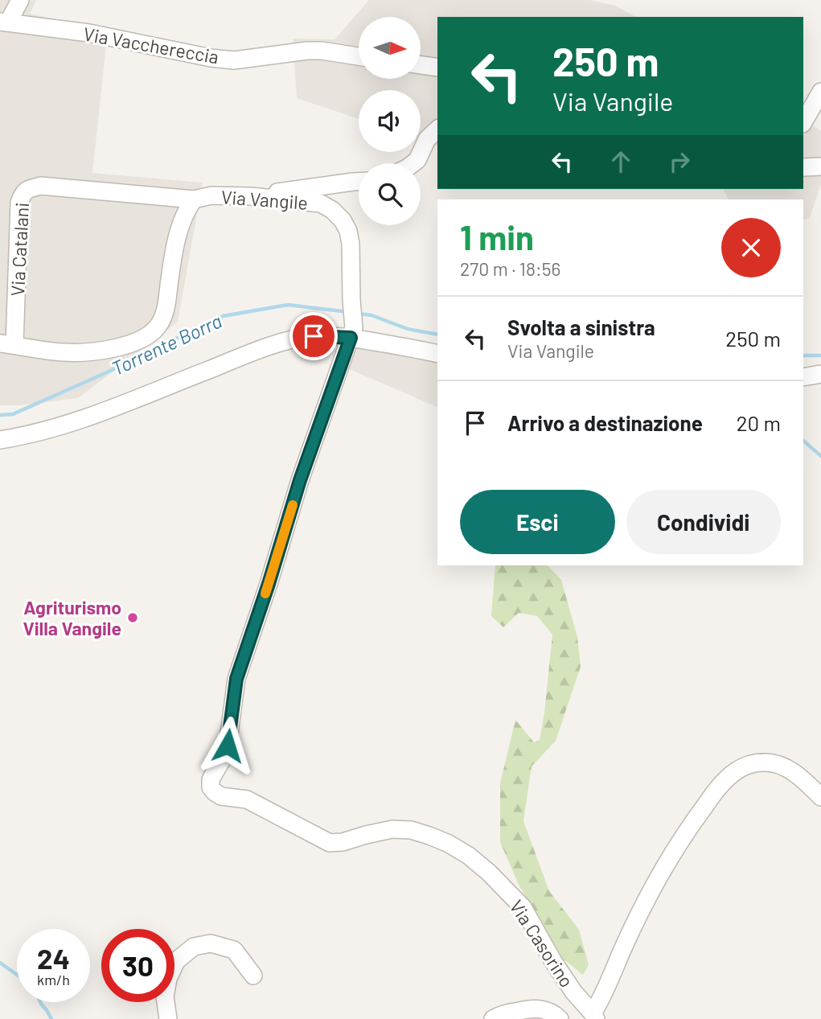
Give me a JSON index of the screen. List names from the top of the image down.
{
  "streets": {
    "street": [
      "Via Vacchereccia",
      "Via Vangile",
      "Via Catalani",
      "Via Casorino"
    ]
  },
  "crossings": [
    ["Via Vangile", "Via Catalani"],
    ["Via Vangile", "Via Casorino"]
  ],
  "water": ["Torrente Borra"],
  "places": ["Agriturismo Villa Vangile"],
  "north": "right",
  "page": {
    "turn": ["250 m", "Via Vangile"],
    "heading": ["1 min", "270 m · 18:56"],
    "list": [
      {
        "name": "Svolta a sinistra",
        "note": "Via Vangile",
        "value": "250 m"
      },
      {
        "name": "Arrivo a destinazione",
        "value": "20 m"
      }
    ],
    "buttons": ["Esci", "Condividi"],
    "speed": "24 km/h",
    "limit": "30"
  }
}
